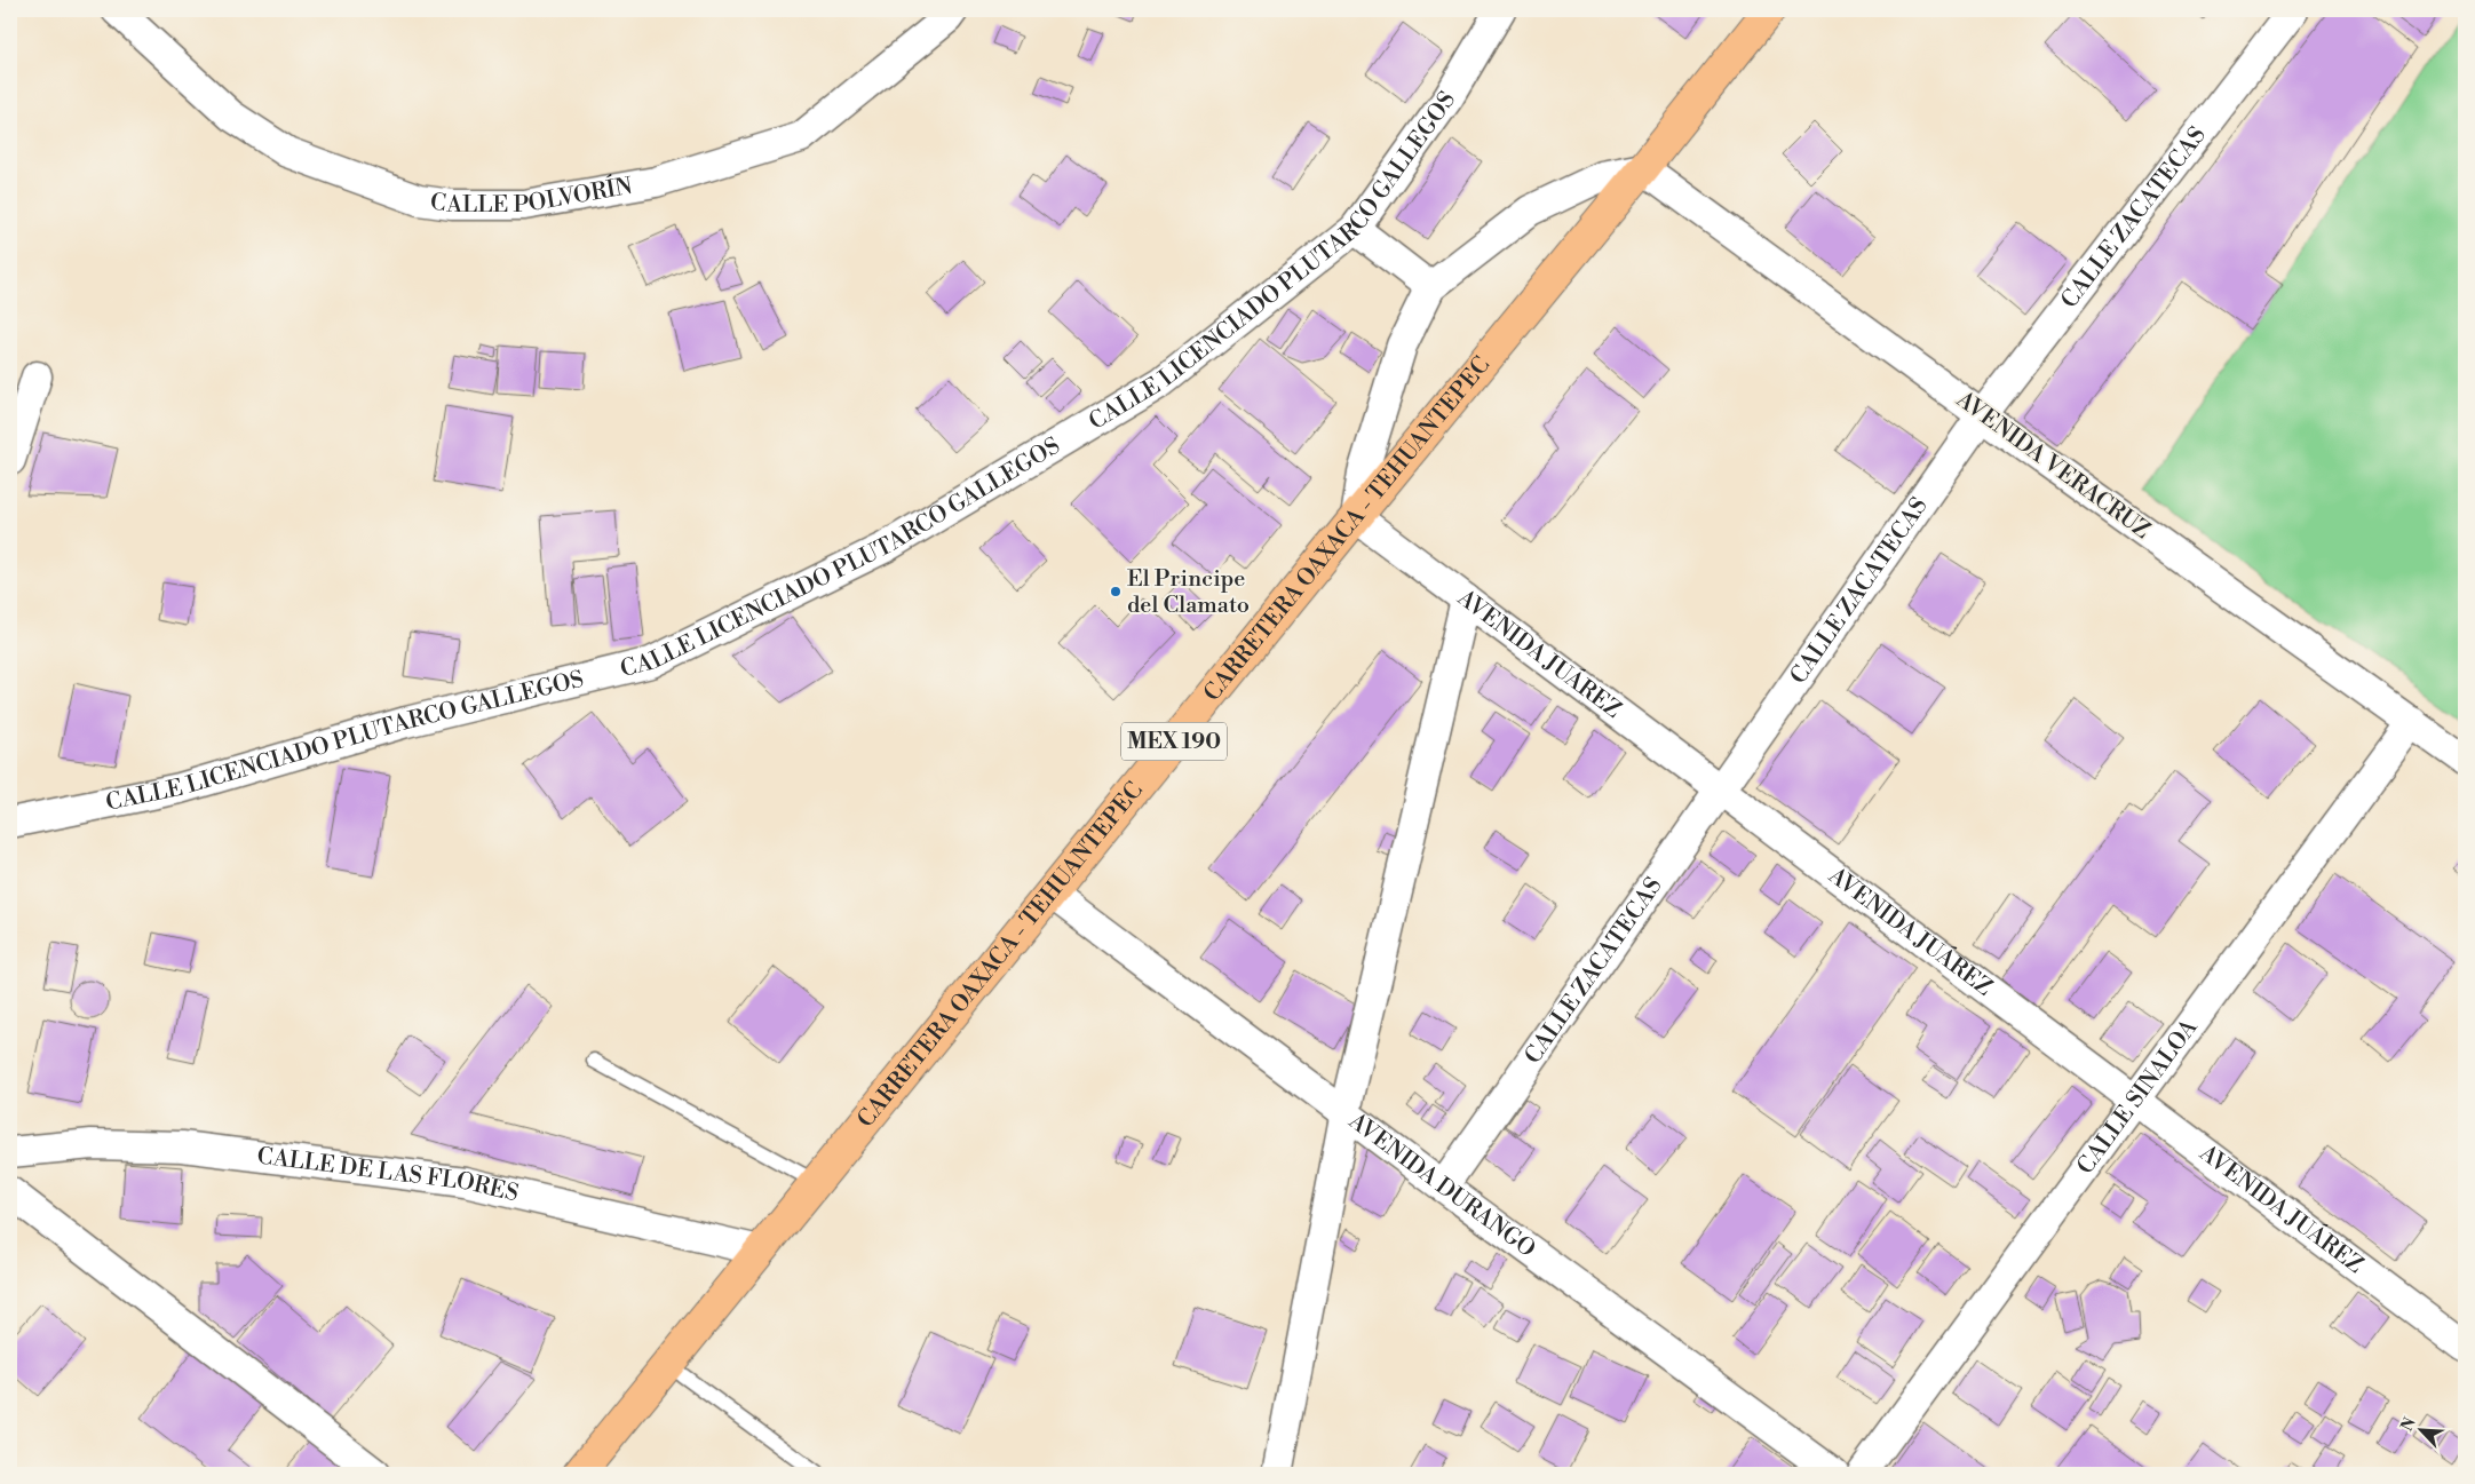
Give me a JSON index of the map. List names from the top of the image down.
{
  "streets": {
    "main road": ["CARRETERA OAXACA - TEHUANTEPEC", "MEX 190"],
    "street": [
      "CALLE POLVORÍN",
      "CALLE ZACATECAS",
      "CALLE LICENCIADO PLUTARCO GALLEGOS",
      "AVENIDA VERACRUZ",
      "AVENIDA JUÁREZ",
      "CALLE SINALOA",
      "CALLE DE LAS FLORES",
      "AVENIDA DURANGO"
    ]
  },
  "crossings": [
    ["CALLE ZACATECAS", "AVENIDA VERACRUZ"],
    ["CALLE ZACATECAS", "AVENIDA JUÁREZ"],
    ["CALLE ZACATECAS", "AVENIDA DURANGO"],
    ["AVENIDA VERACRUZ", "CARRETERA OAXACA - TEHUANTEPEC"],
    ["AVENIDA VERACRUZ", "CALLE SINALOA"],
    ["CARRETERA OAXACA - TEHUANTEPEC", "AVENIDA JUÁREZ"],
    ["CARRETERA OAXACA - TEHUANTEPEC", "CALLE DE LAS FLORES"],
    ["CARRETERA OAXACA - TEHUANTEPEC", "AVENIDA DURANGO"],
    ["AVENIDA JUÁREZ", "CALLE SINALOA"]
  ],
  "places": ["El Principe del Clamato"],
  "north": "top left"
}
